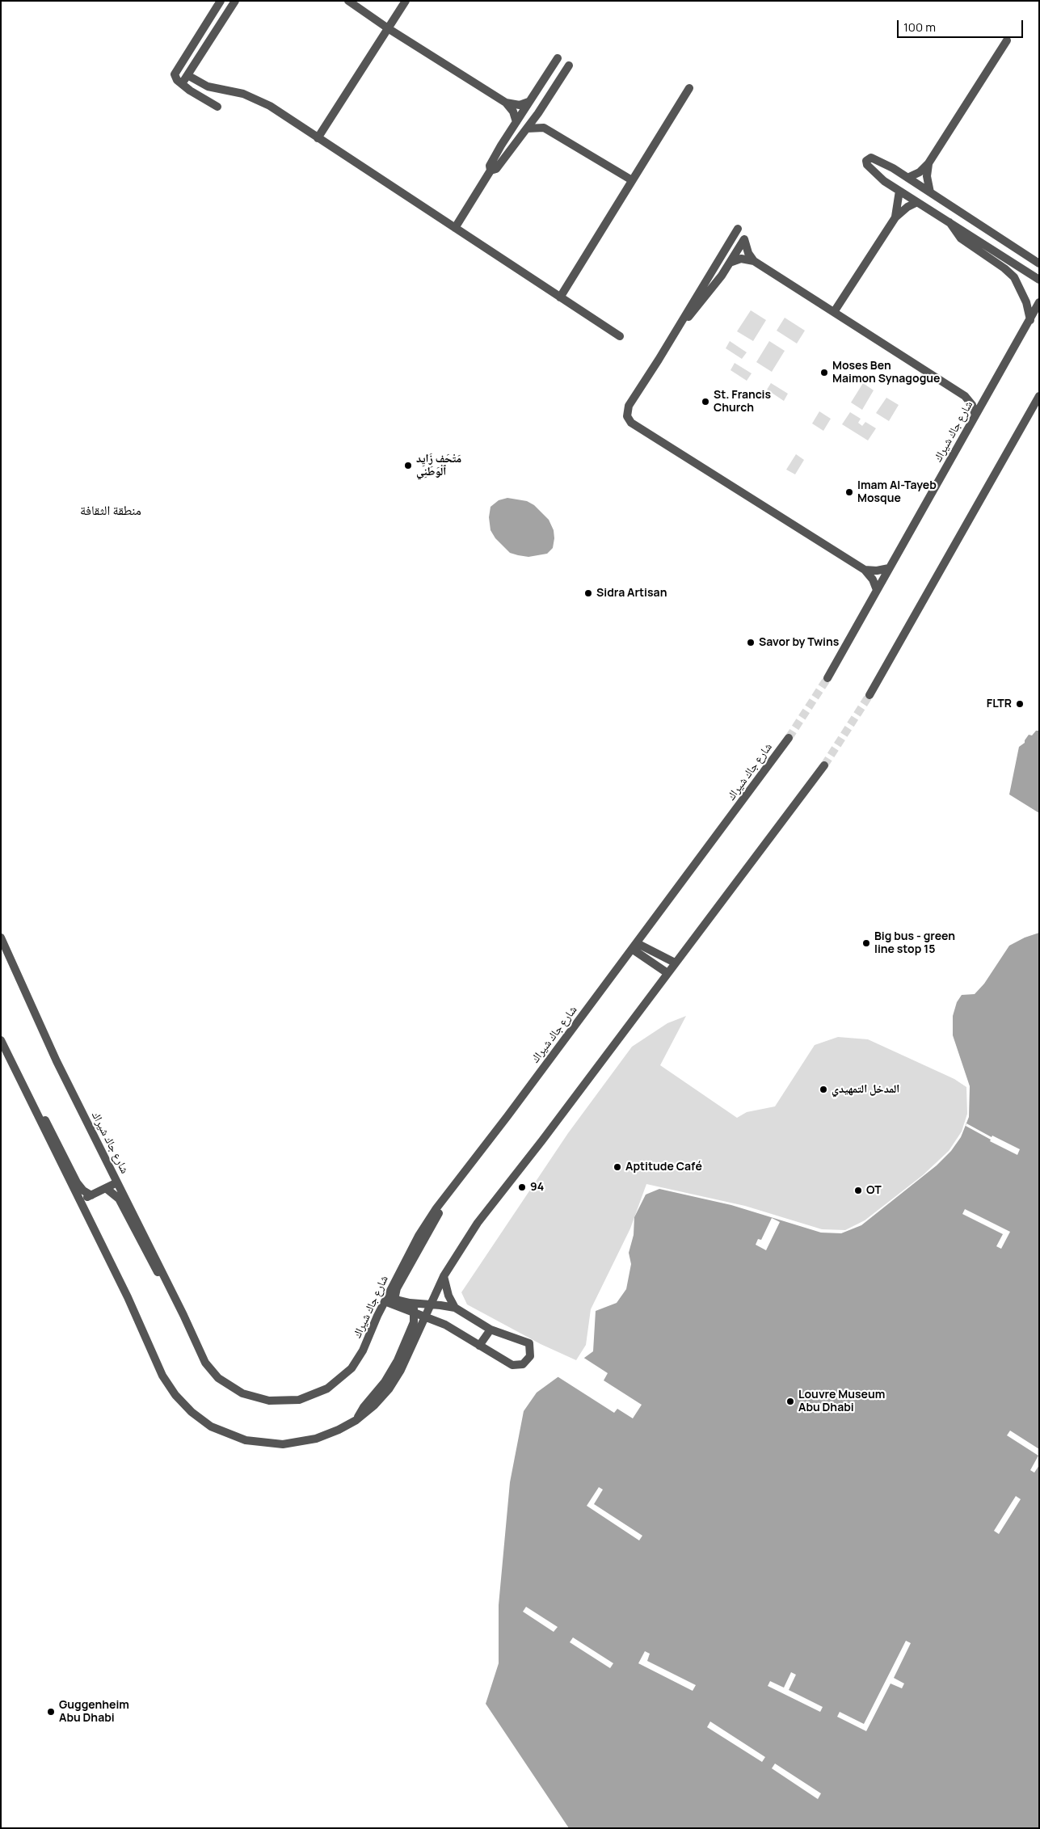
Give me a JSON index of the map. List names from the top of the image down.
{
  "streets": {
    "street": ["شارع جاك شيراك"]
  },
  "districts": ["منطقة الثقافة"],
  "places": [
    "Moses Ben Maimon Synagogue",
    "St. Francis Church",
    "مَتْحَف زَايِد ٱلْوَطَنِي",
    "Imam Al-Tayeb Mosque",
    "Sidra Artisan",
    "Savor by Twins",
    "FLTR",
    "Big bus - green line stop 15",
    "المدخل التمهيدي",
    "Aptitude Café",
    "94",
    "OT",
    "Louvre Museum Abu Dhabi",
    "Guggenheim Abu Dhabi"
  ],
  "scale_bar": "100 m"
}
